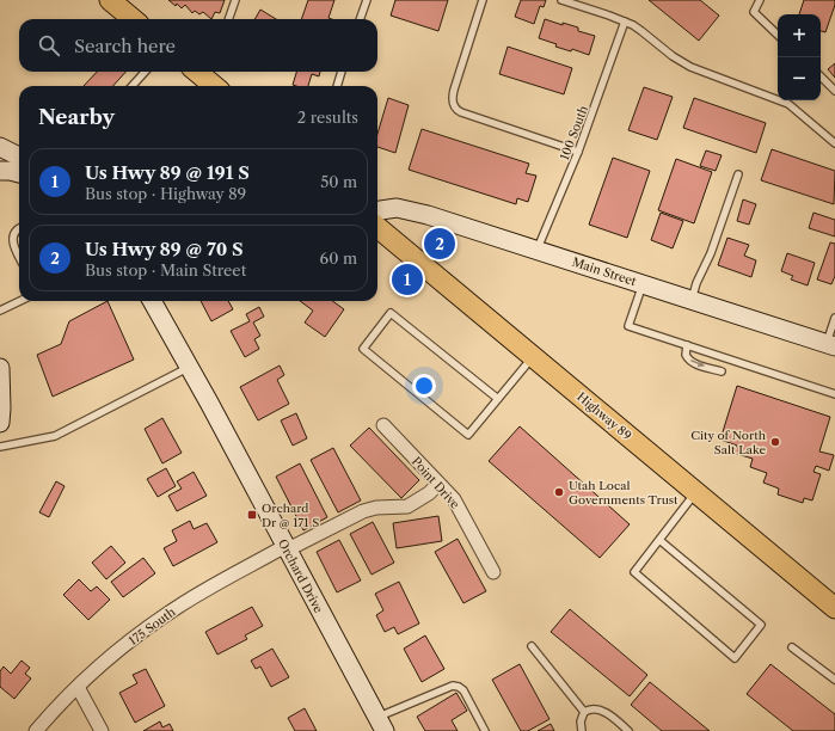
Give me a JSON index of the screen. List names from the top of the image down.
{
  "streets": {
    "main road": ["Main Street", "Highway 89", "Orchard Drive"],
    "street": ["Point Drive", "175 South"],
    "lane": ["100 South"]
  },
  "crossings": [
    ["100 South", "Main Street"],
    ["Point Drive", "175 South"],
    ["Orchard Drive", "175 South"]
  ],
  "places": {
    "other": ["City of North Salt Lake", "Utah Local Governments Trust"],
    "transit": ["Orchard Dr @ 171 S"]
  },
  "page": {
    "map_buttons": ["+", "−"],
    "search": "Search here",
    "heading": ["Nearby", "2 results"],
    "list": [
      {
        "mark": "1",
        "name": "Us Hwy 89 @ 191 S",
        "note": "Bus stop · Highway 89",
        "value": "50 m"
      },
      {
        "mark": "2",
        "name": "Us Hwy 89 @ 70 S",
        "note": "Bus stop · Main Street",
        "value": "60 m"
      }
    ],
    "pins": ["2", "1"]
  }
}
